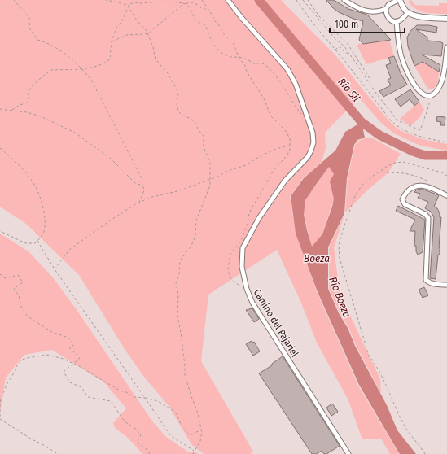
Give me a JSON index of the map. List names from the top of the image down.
{
  "streets": {
    "street": ["Camino del Pajariel"]
  },
  "water": ["Río Sil", "Boeza", "Río Boeza"],
  "scale_bar": "100 m"
}
